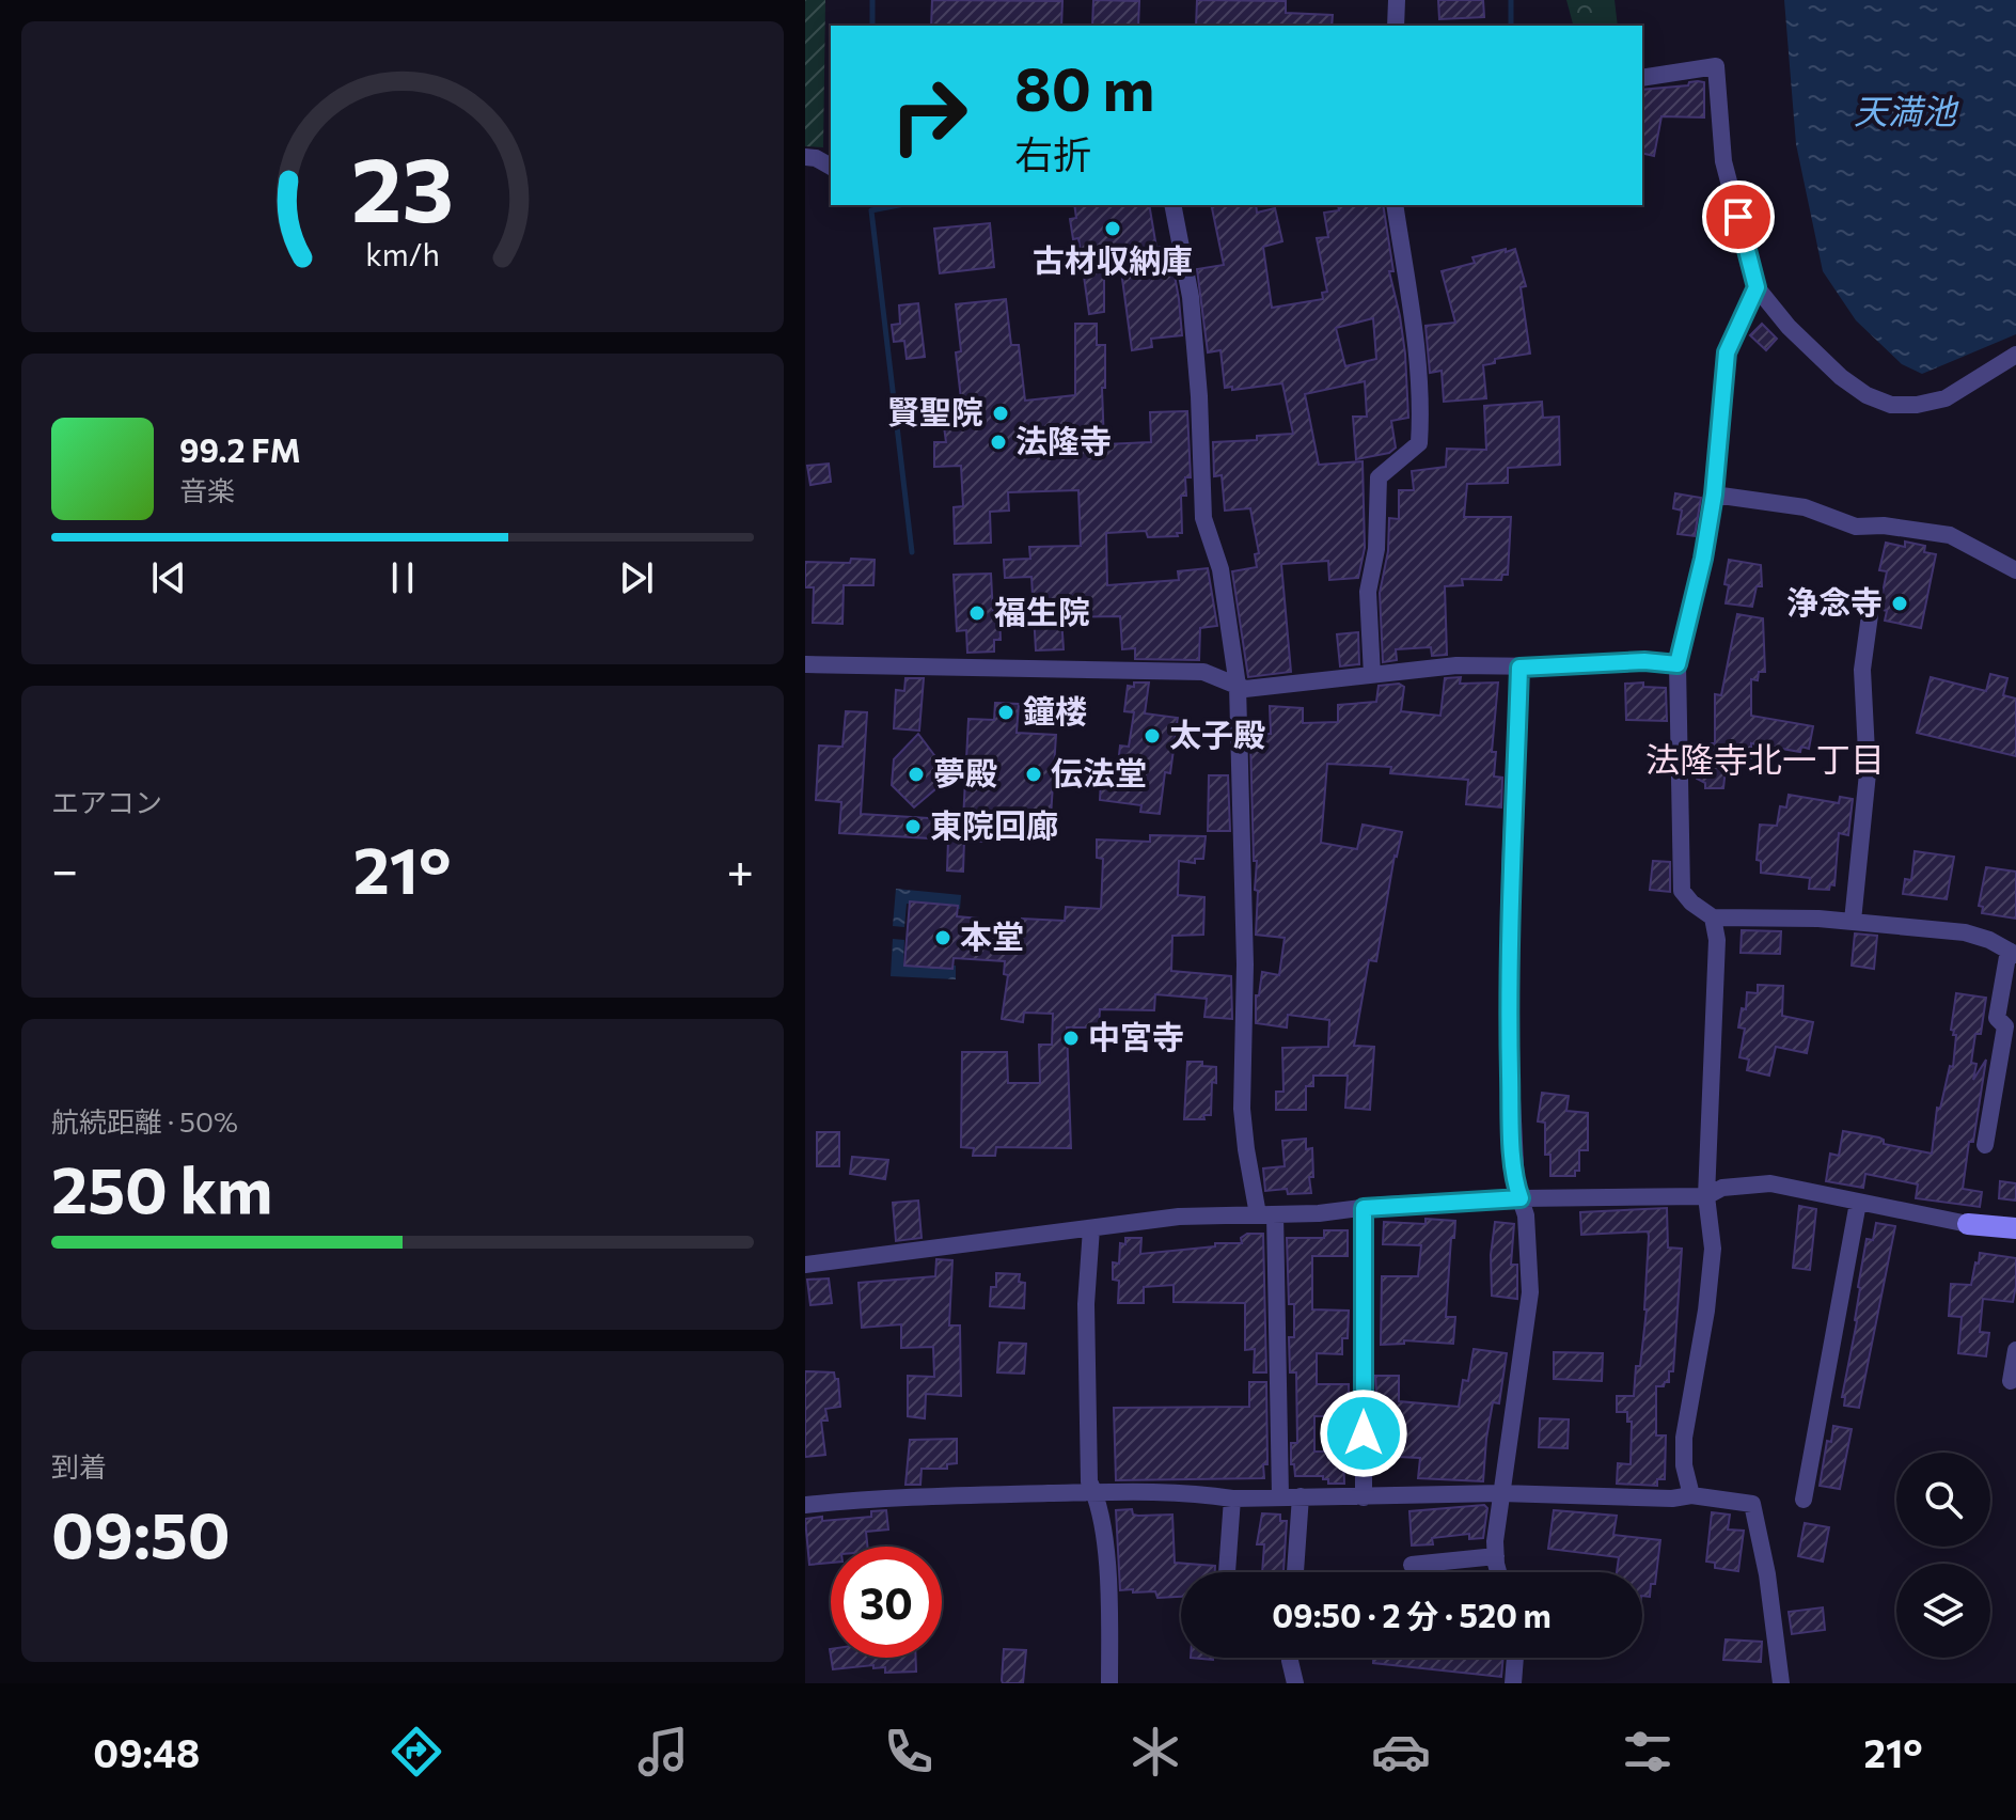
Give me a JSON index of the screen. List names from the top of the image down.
{
  "districts": ["法隆寺北一丁目"],
  "water": ["天満池"],
  "places": [
    "古材収納庫",
    "賢聖院",
    "法隆寺",
    "浄念寺",
    "福生院",
    "鐘楼",
    "太子殿",
    "夢殿",
    "伝法堂",
    "東院回廊",
    "本堂",
    "中宮寺"
  ],
  "page": {
    "turn": ["80 m", "右折"],
    "song": ["99.2 FM", "音楽"],
    "tile": [
      "エアコン",
      ["航続距離 · 50%", "250 km"],
      ["到着", "09:50"]
    ],
    "heat": ["−", "21°", "+"],
    "limit": "30",
    "trip": "09:50 · 2 分 · 520 m",
    "tabs": ["09:48", "21°"],
    "gauge": ["23", "km/h"]
  }
}
